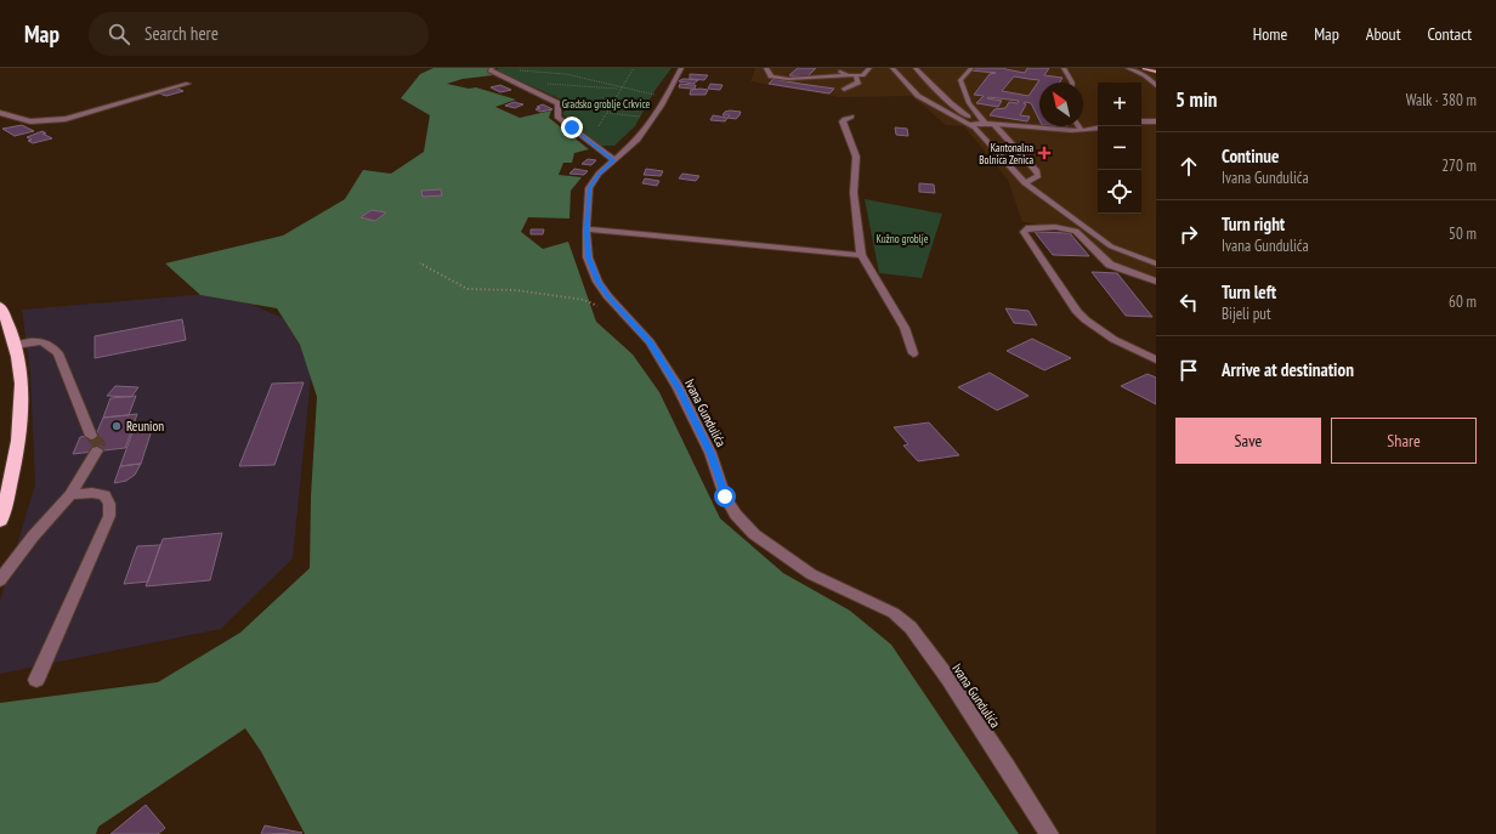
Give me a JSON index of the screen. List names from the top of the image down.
{
  "streets": {
    "street": ["Ivana Gundulića"]
  },
  "parks": ["Gradsko groblje Crkvice", "Kužno groblje"],
  "places": {
    "health": ["Kantonalna Bolnica Zenica"],
    "other": ["Reunion"]
  },
  "north": "top left",
  "page": {
    "header": "Map",
    "search": "Search here",
    "nav": [
      "Home",
      "Map",
      "About",
      "Contact"
    ],
    "heading": ["5 min", "Walk · 380 m"],
    "map_buttons": ["+", "−"],
    "list": [
      ["Continue", "Ivana Gundulića", "270 m"],
      ["Turn right", "Ivana Gundulića", "50 m"],
      ["Turn left", "Bijeli put", "60 m"],
      "Arrive at destination"
    ],
    "buttons": ["Save", "Share"]
  }
}
